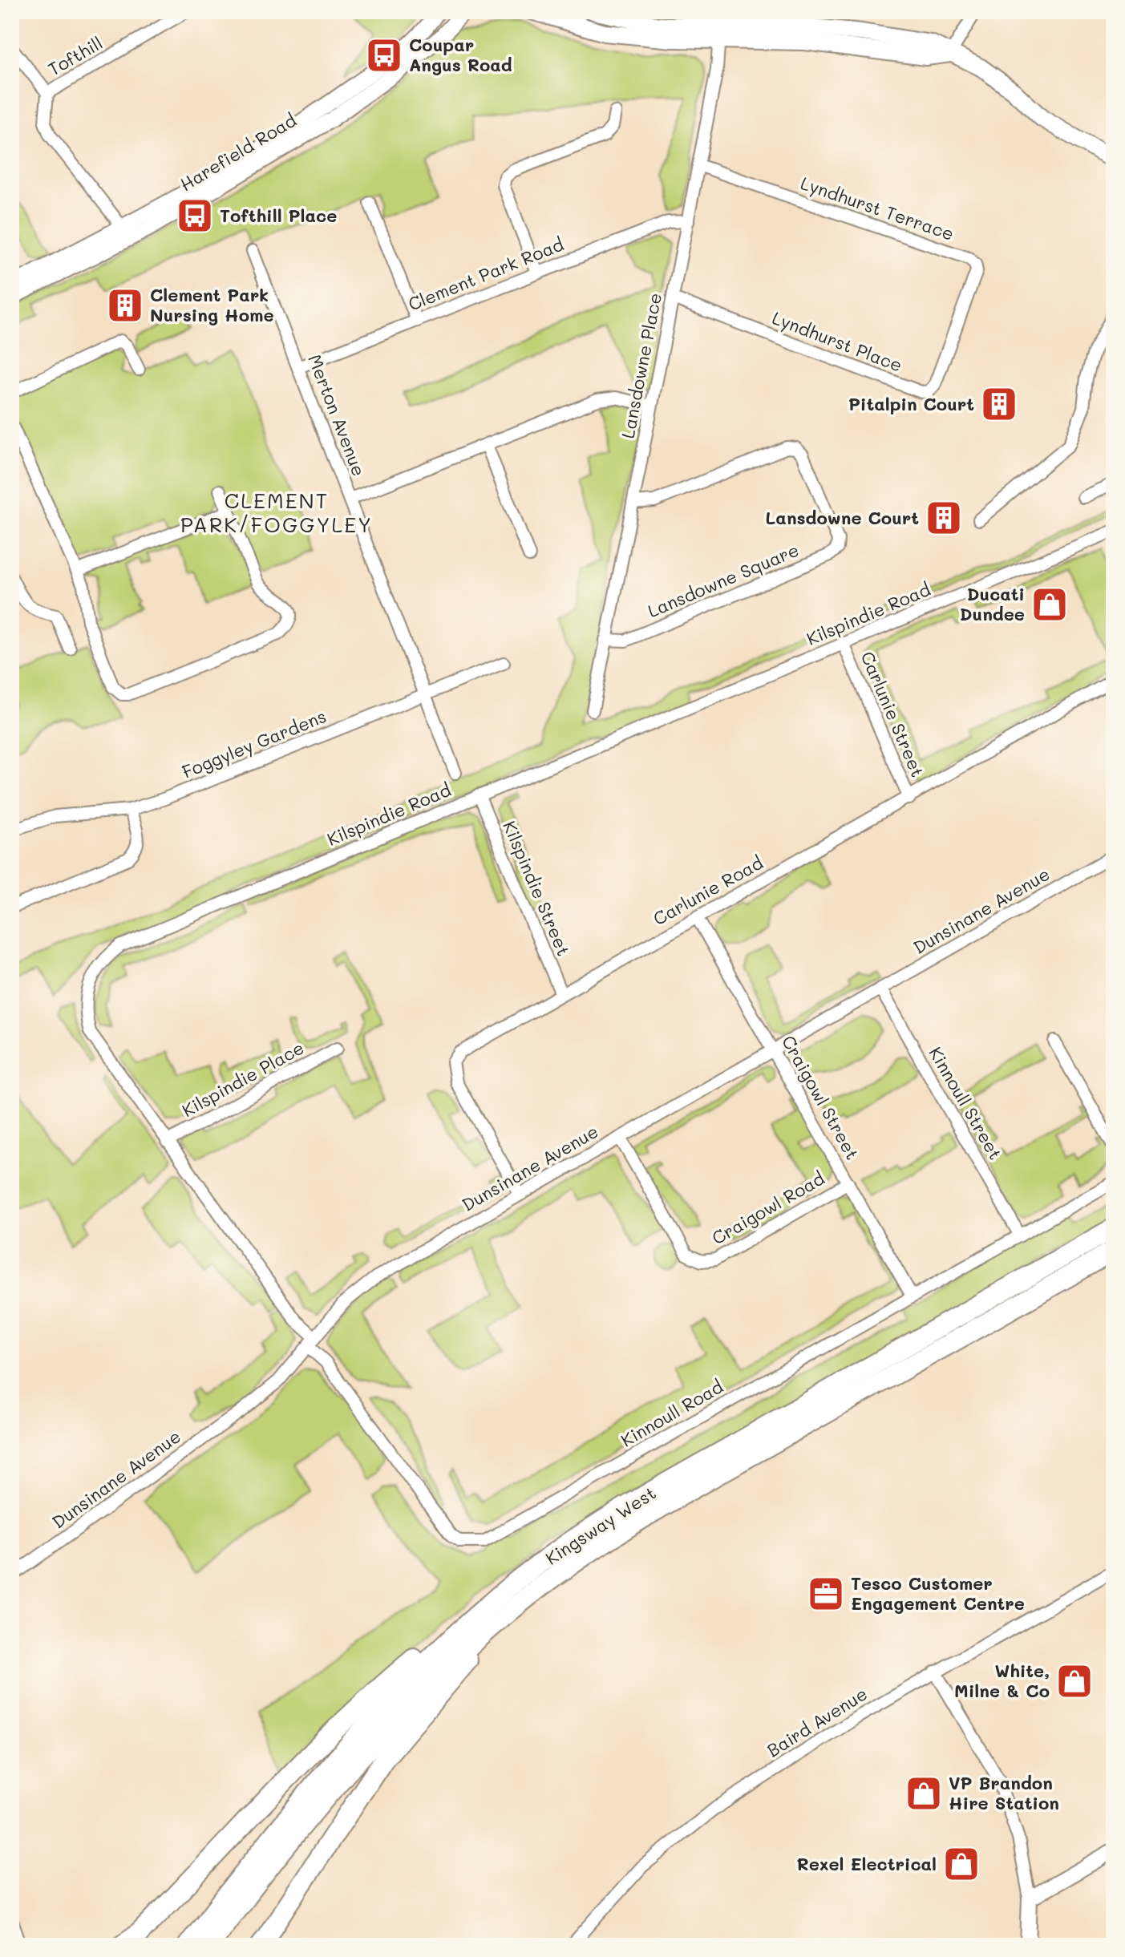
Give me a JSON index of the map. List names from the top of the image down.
{
  "streets": {
    "highway": ["Kingsway West"],
    "street": [
      "Tofthill",
      "Harefield Road",
      "Lyndhurst Terrace",
      "Clement Park Road",
      "Lyndhurst Place",
      "Lansdowne Place",
      "Merton Avenue",
      "Lansdowne Square",
      "Kilspindie Road",
      "Carlunie Street",
      "Foggyley Gardens",
      "Kilspindie Street",
      "Carlunie Road",
      "Dunsinane Avenue",
      "Kilspindie Place",
      "Craigowl Street",
      "Kinnoull Street",
      "Craigowl Road",
      "Kinnoull Road",
      "Baird Avenue"
    ]
  },
  "crossings": [
    ["Lyndhurst Terrace", "Lyndhurst Place"],
    ["Lyndhurst Terrace", "Lansdowne Place"],
    ["Clement Park Road", "Lansdowne Place"],
    ["Clement Park Road", "Merton Avenue"],
    ["Lyndhurst Place", "Lansdowne Place"],
    ["Lansdowne Place", "Lansdowne Square"],
    ["Merton Avenue", "Foggyley Gardens"],
    ["Kilspindie Road", "Carlunie Street"],
    ["Kilspindie Road", "Kilspindie Street"],
    ["Kilspindie Road", "Dunsinane Avenue"],
    ["Kilspindie Road", "Kilspindie Place"],
    ["Kilspindie Road", "Kinnoull Road"],
    ["Carlunie Street", "Carlunie Road"],
    ["Kilspindie Street", "Carlunie Road"],
    ["Carlunie Road", "Dunsinane Avenue"],
    ["Carlunie Road", "Craigowl Street"],
    ["Dunsinane Avenue", "Craigowl Street"],
    ["Dunsinane Avenue", "Kinnoull Street"],
    ["Dunsinane Avenue", "Craigowl Road"],
    ["Dunsinane Avenue", "Kinnoull Road"],
    ["Craigowl Street", "Craigowl Road"],
    ["Craigowl Street", "Kinnoull Road"],
    ["Kinnoull Street", "Kinnoull Road"]
  ],
  "districts": ["CLEMENT PARK/FOGGYLEY"],
  "places": {
    "bus stop": ["Coupar Angus Road", "Tofthill Place"],
    "building": ["Clement Park Nursing Home", "Pitalpin Court", "Lansdowne Court"],
    "shop": [
      "Ducati Dundee",
      "White, Milne & Co",
      "VP Brandon Hire Station",
      "Rexel Electrical"
    ],
    "office": ["Tesco Customer Engagement Centre"]
  }
}
